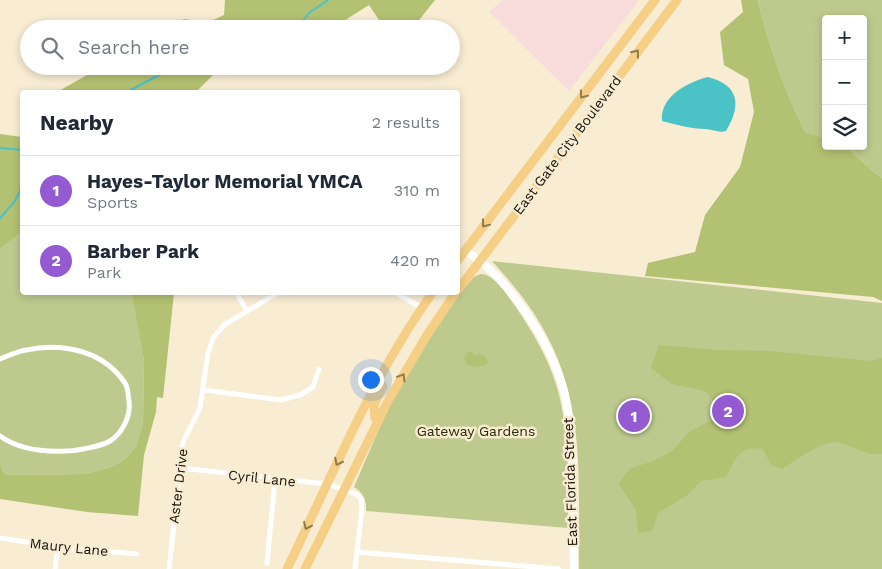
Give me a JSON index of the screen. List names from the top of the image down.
{
  "streets": {
    "main road": ["East Gate City Boulevard", "East Florida Street"],
    "street": ["Cyril Lane", "Aster Drive", "Maury Lane"]
  },
  "crossings": [
    ["East Gate City Boulevard", "Cyril Lane"],
    ["East Gate City Boulevard", "East Florida Street"],
    ["Cyril Lane", "Aster Drive"]
  ],
  "parks": ["Gateway Gardens"],
  "page": {
    "map_buttons": ["+", "−"],
    "search": "Search here",
    "heading": ["Nearby", "2 results"],
    "list": [
      {
        "mark": "1",
        "name": "Hayes-Taylor Memorial YMCA",
        "note": "Sports",
        "value": "310 m"
      },
      {
        "mark": "2",
        "name": "Barber Park",
        "note": "Park",
        "value": "420 m"
      }
    ],
    "pins": ["2", "1"]
  }
}
